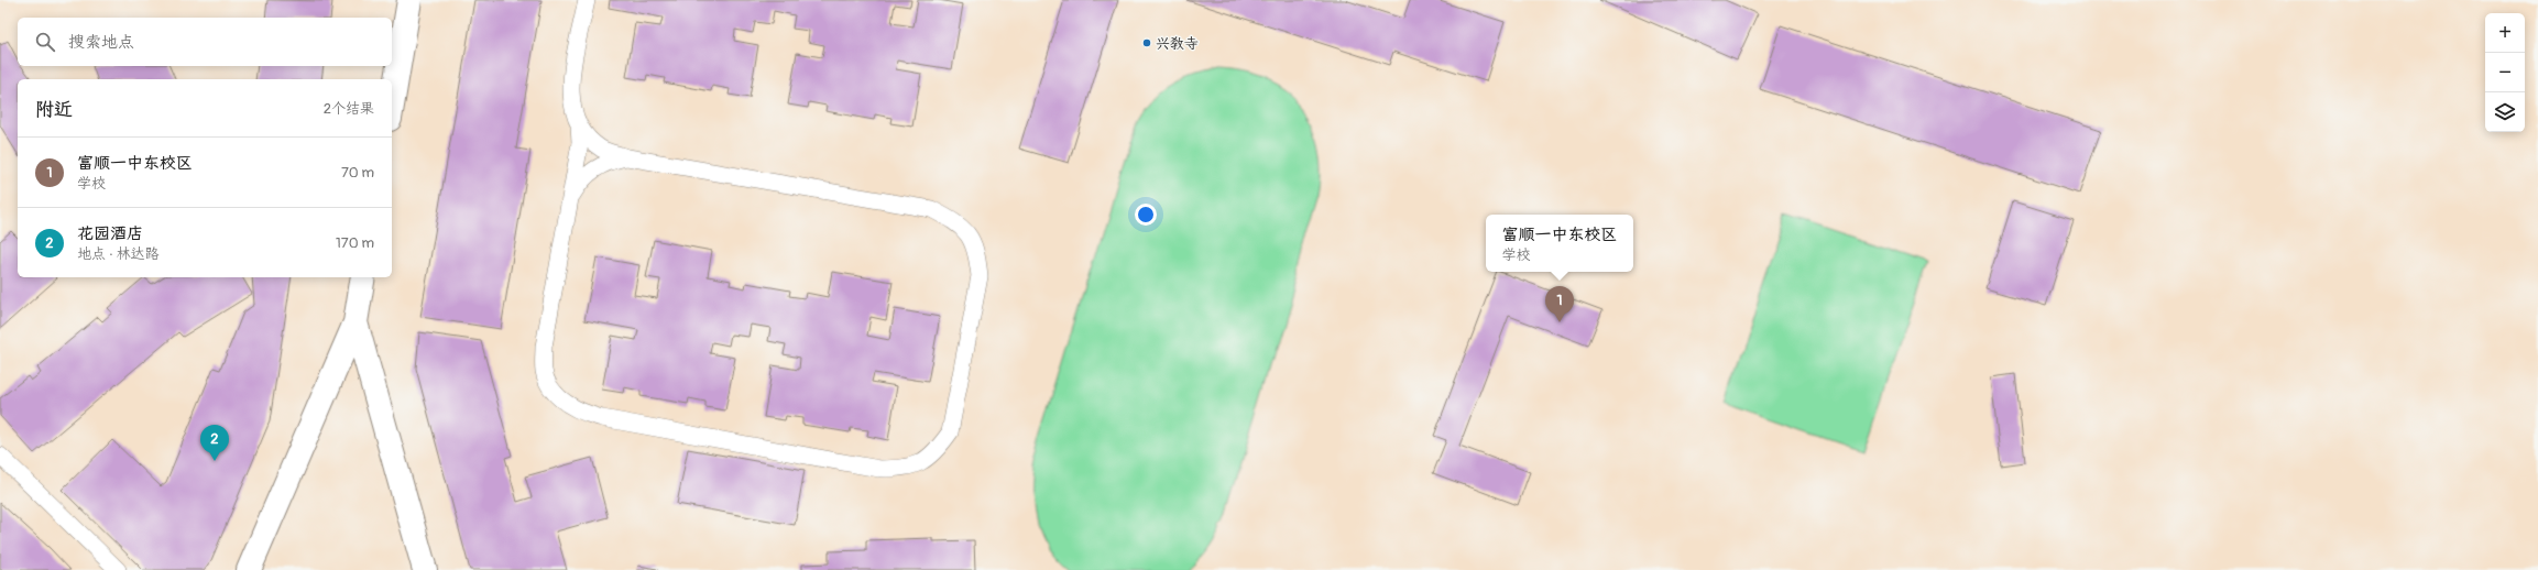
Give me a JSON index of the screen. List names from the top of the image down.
{
  "places": ["兴教寺"],
  "page": {
    "map_buttons": ["+", "−"],
    "search": "搜索地点",
    "heading": ["附近", "2个结果"],
    "list": [
      {
        "mark": "1",
        "name": "富顺一中东校区",
        "note": "学校",
        "value": "70 m"
      },
      {
        "mark": "2",
        "name": "花园酒店",
        "note": "地点 · 林达路",
        "value": "170 m"
      }
    ],
    "popup": ["富顺一中东校区", "学校"],
    "pins": ["1", "2"]
  }
}
